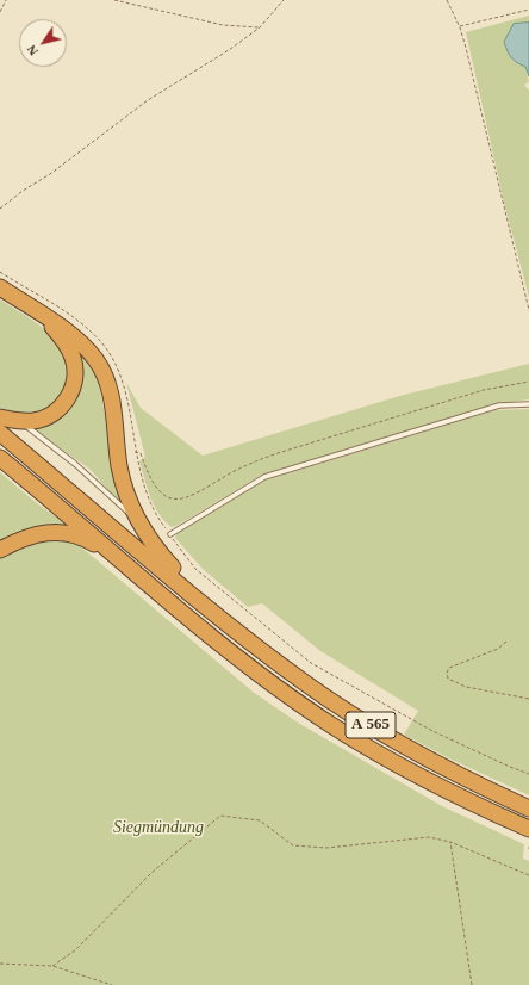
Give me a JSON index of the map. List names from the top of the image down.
{
  "streets": {
    "highway": ["A 565"]
  },
  "parks": ["Siegmündung"],
  "north": "bottom left"
}
